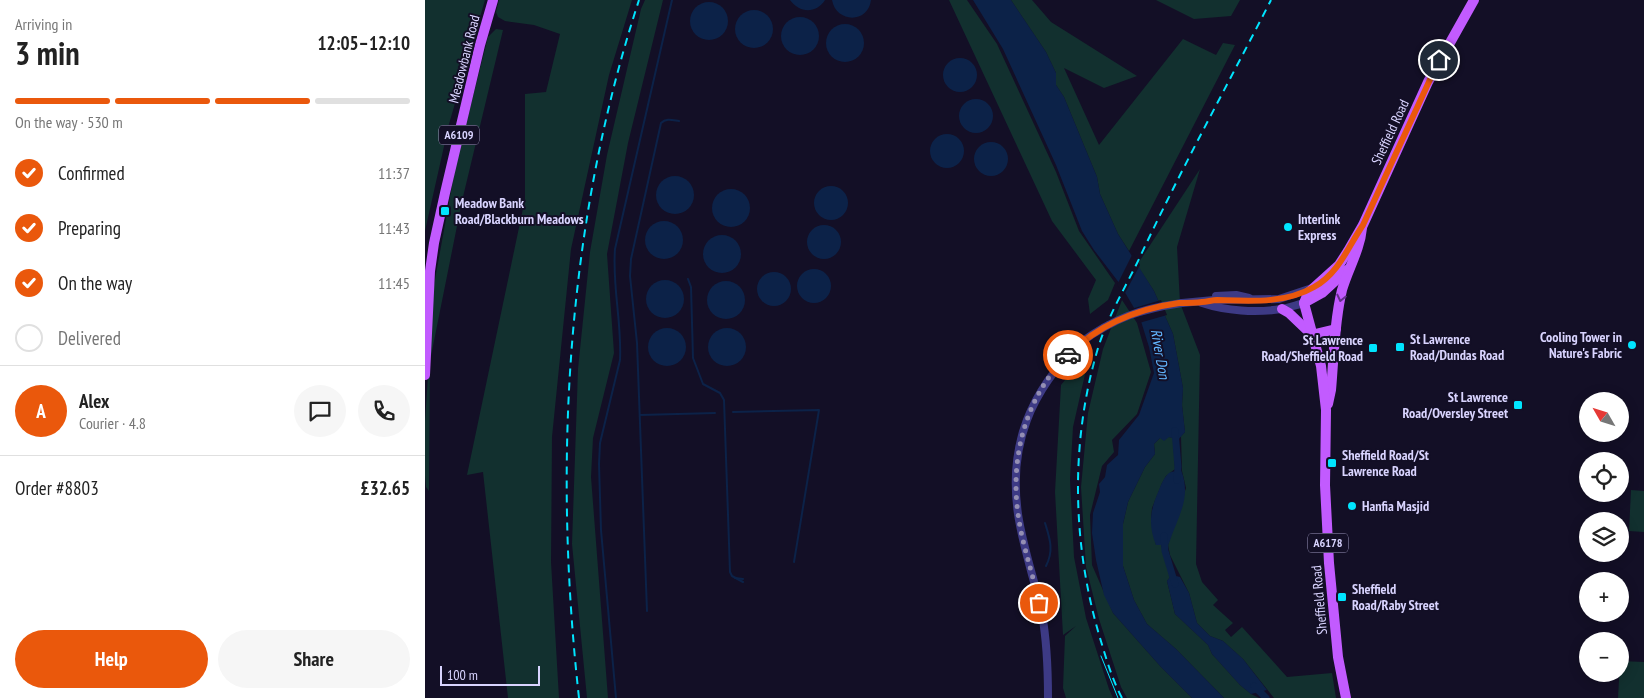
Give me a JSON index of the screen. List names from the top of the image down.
{
  "streets": {
    "main road": [
      "Meadowbank Road",
      "Sheffield Road",
      "A6109",
      "A6178"
    ]
  },
  "crossings": [
    ["Meadowbank Road", "A6109"]
  ],
  "water": ["River Don"],
  "places": {
    "transit": [
      "Meadow Bank Road/Blackburn Meadows",
      "St Lawrence Road/Dundas Road",
      "St Lawrence Road/Sheffield Road",
      "St Lawrence Road/Oversley Street",
      "Sheffield Road/St Lawrence Road",
      "Sheffield Road/Raby Street"
    ],
    "other": ["Interlink Express", "Cooling Tower in Nature's Fabric", "Hanfia Masjid"]
  },
  "scale_bar": "100 m",
  "north": "top left",
  "page": {
    "heading": ["3 min", "Arriving in", "12:05–12:10"],
    "panel": [
      "Alex",
      "Courier · 4.8",
      "Order #8803",
      "£32.65"
    ],
    "bar": "On the way · 530 m",
    "list": [
      ["Confirmed", "11:37"],
      ["Preparing", "11:43"],
      ["On the way", "11:45"],
      "Delivered"
    ],
    "round": "A",
    "map_buttons": ["+", "−"],
    "buttons": ["Help", "Share"],
    "scale": "100 m"
  }
}
